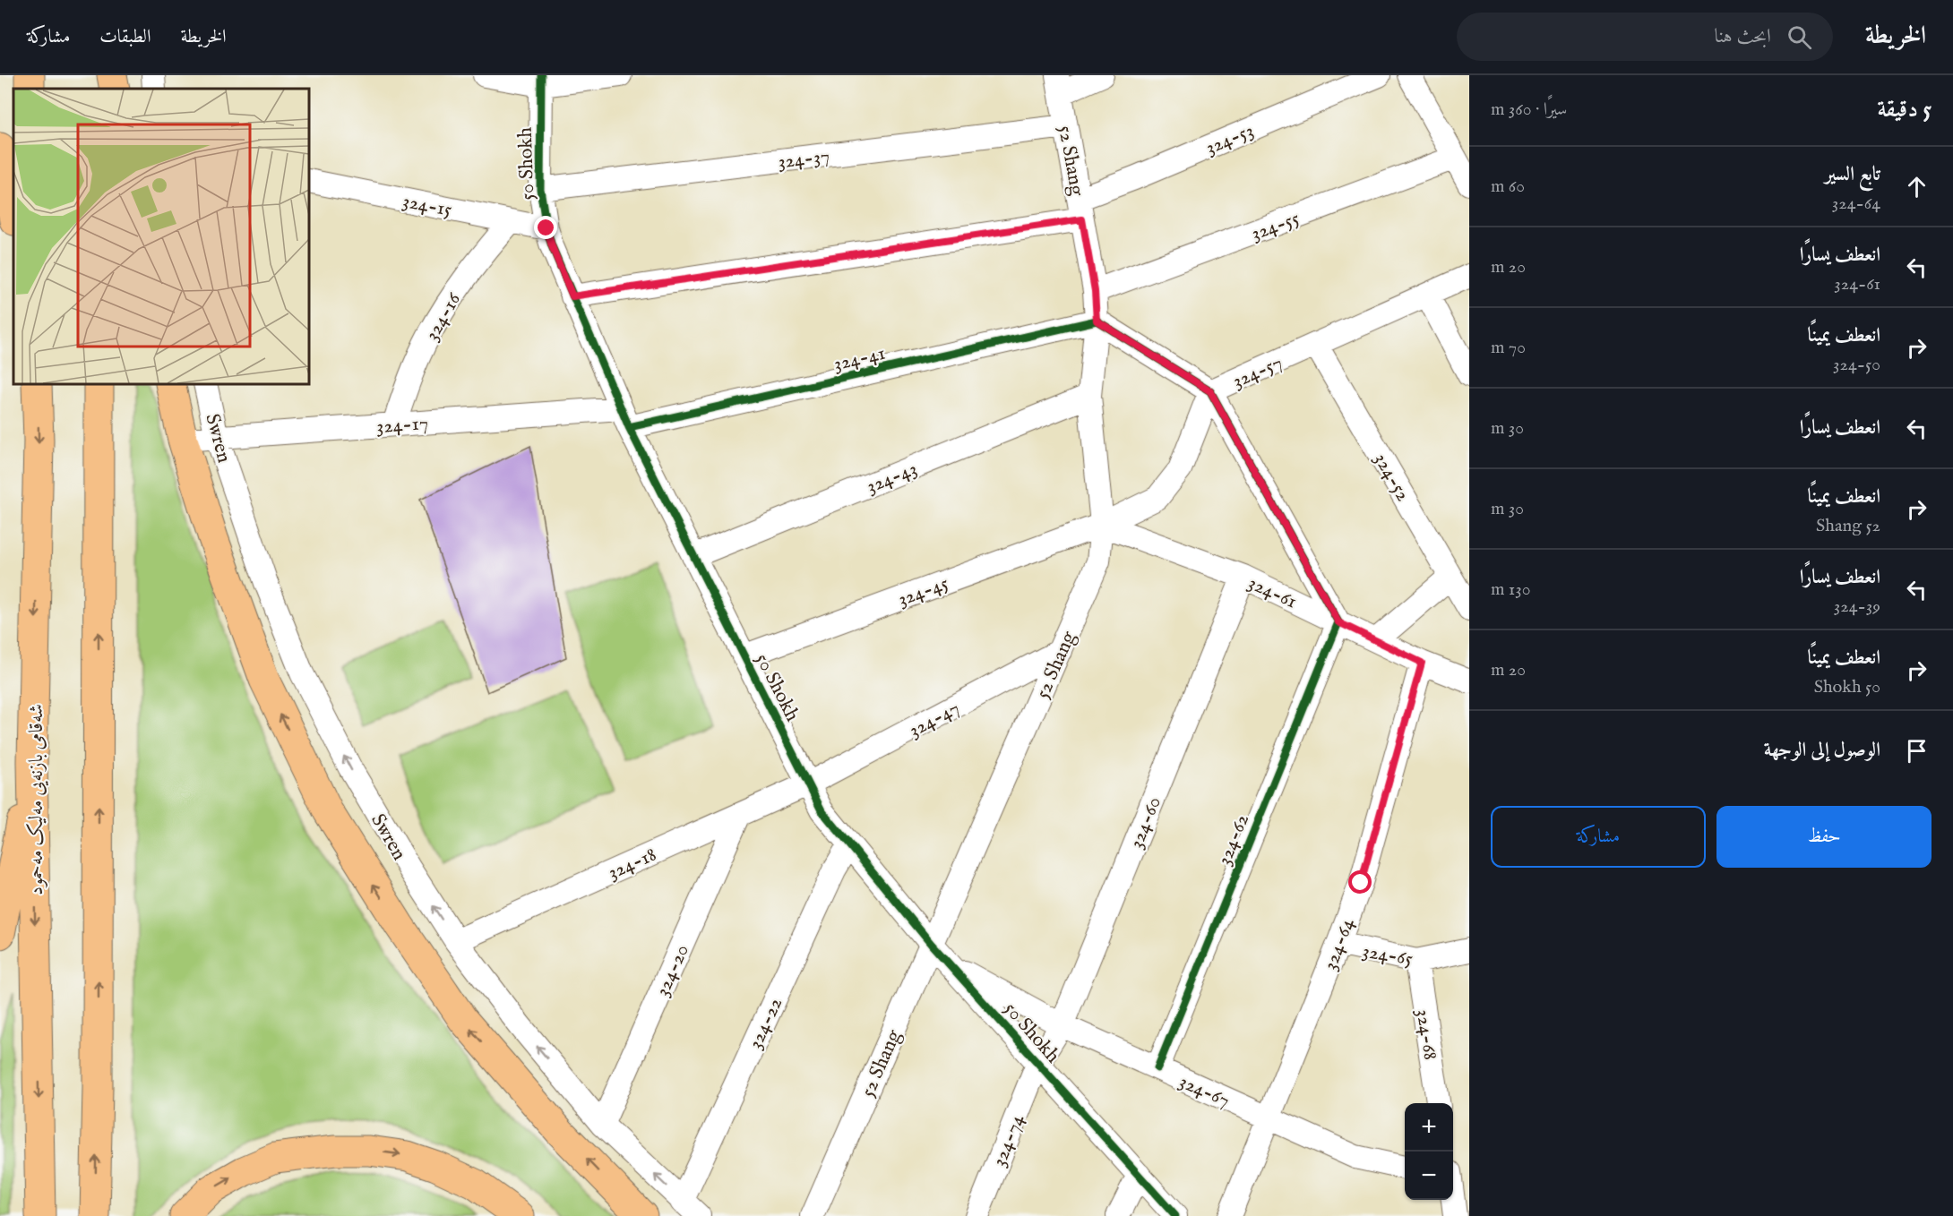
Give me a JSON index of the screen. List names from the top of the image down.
{
  "streets": {
    "highway": ["شەقامی بازنەیی مەلیک مەحمود"],
    "street": [
      "324-53",
      "324-37",
      "52 Shang",
      "50 Shokh",
      "324-15",
      "324-55",
      "324-16",
      "324-41",
      "324-57",
      "324-17",
      "Swren",
      "324-43",
      "324-52",
      "324-45",
      "324-61",
      "324-47",
      "324-60",
      "324-62",
      "324-18",
      "324-64",
      "324-65",
      "324-20",
      "324-22",
      "324-68",
      "324-67",
      "324-74"
    ]
  },
  "crossings": [
    ["324-53", "52 Shang"],
    ["324-53", "50 Shokh"],
    ["324-37", "52 Shang"],
    ["324-37", "50 Shokh"],
    ["52 Shang", "50 Shokh"],
    ["52 Shang", "324-55"],
    ["52 Shang", "324-41"],
    ["52 Shang", "324-57"],
    ["52 Shang", "324-43"],
    ["52 Shang", "324-45"],
    ["52 Shang", "324-61"],
    ["52 Shang", "324-47"],
    ["50 Shokh", "324-15"],
    ["50 Shokh", "324-41"],
    ["50 Shokh", "324-17"],
    ["50 Shokh", "324-43"],
    ["50 Shokh", "324-45"],
    ["50 Shokh", "324-47"],
    ["50 Shokh", "324-60"],
    ["50 Shokh", "324-18"],
    ["50 Shokh", "324-22"],
    ["50 Shokh", "324-67"],
    ["50 Shokh", "324-74"],
    ["324-15", "324-16"],
    ["324-16", "324-17"],
    ["324-41", "324-17"],
    ["324-57", "324-52"],
    ["324-57", "324-45"],
    ["324-57", "324-61"],
    ["324-17", "Swren"],
    ["Swren", "324-18"],
    ["Swren", "324-20"],
    ["Swren", "324-22"],
    ["324-45", "324-61"],
    ["324-61", "324-60"],
    ["324-61", "324-62"],
    ["324-61", "324-64"],
    ["324-47", "324-18"],
    ["324-60", "324-67"],
    ["324-60", "324-74"],
    ["324-62", "324-67"],
    ["324-18", "324-20"],
    ["324-64", "324-65"],
    ["324-64", "324-67"],
    ["324-65", "324-68"]
  ],
  "one_way": ["Swren"],
  "page": {
    "header": "الخريطة",
    "search": "ابحث هنا",
    "nav": ["الخريطة", "الطبقات", "مشاركة"],
    "heading": ["5 دقيقة", "سيرًا · 360 m"],
    "list": [
      ["تابع السير", "324-64", "60 m"],
      ["انعطف يسارًا", "324-61", "20 m"],
      ["انعطف يمينًا", "324-50", "70 m"],
      ["انعطف يسارًا", "30 m"],
      ["انعطف يمينًا", "52 Shang", "30 m"],
      ["انعطف يسارًا", "324-39", "130 m"],
      ["انعطف يمينًا", "50 Shokh", "20 m"],
      "الوصول إلى الوجهة"
    ],
    "buttons": ["حفظ", "مشاركة"],
    "map_buttons": ["+", "−"]
  }
}
